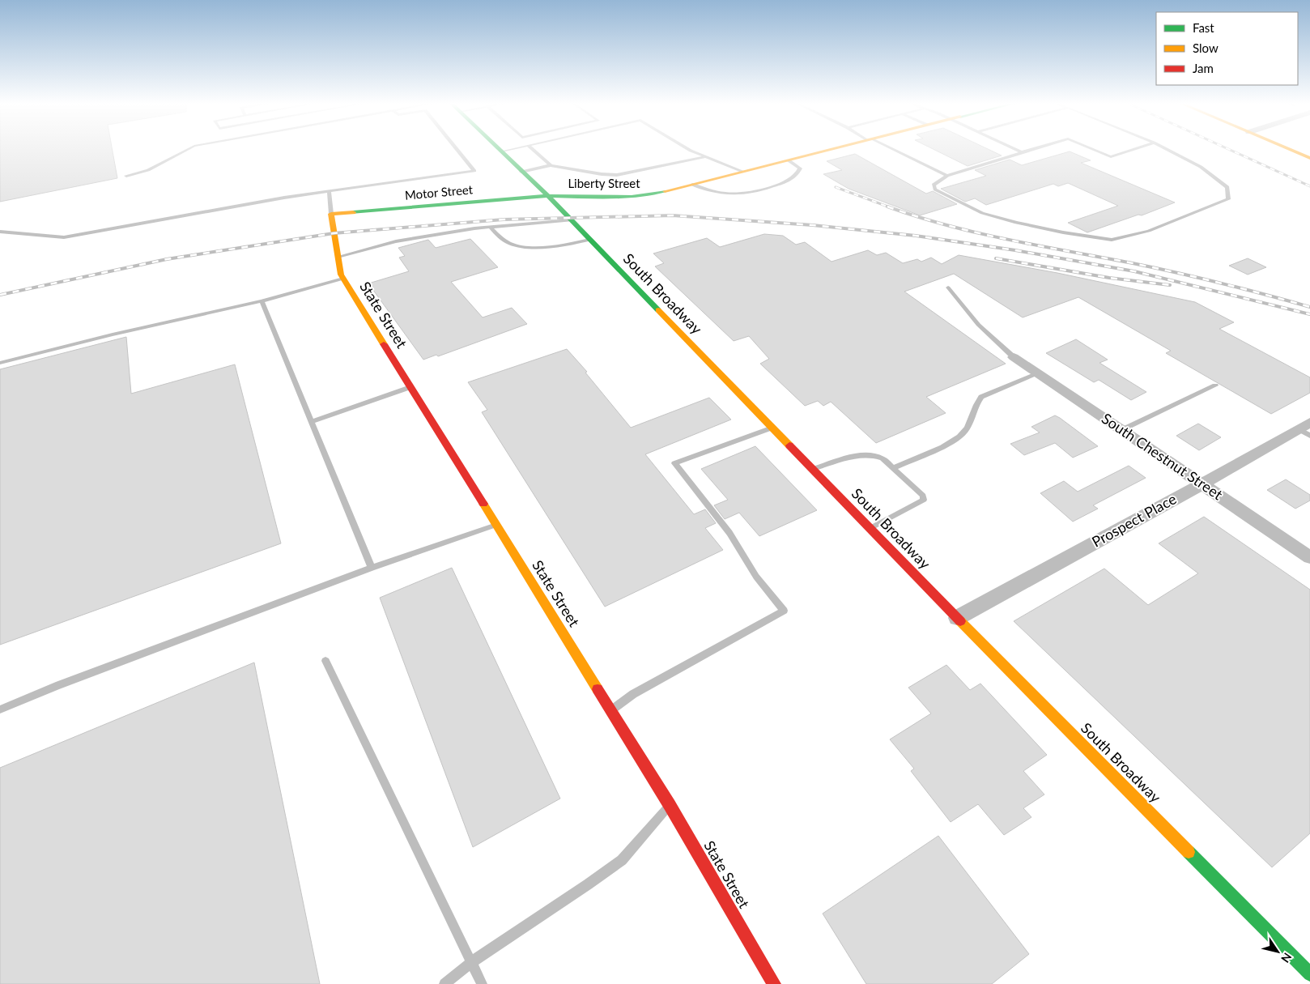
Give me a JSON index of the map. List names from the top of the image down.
{
  "streets": {
    "street": [
      "Liberty Street",
      "Motor Street",
      "South Broadway",
      "State Street",
      "South Chestnut Street",
      "Prospect Place"
    ]
  },
  "crossings": [
    ["Liberty Street", "Motor Street"],
    ["Liberty Street", "South Broadway"],
    ["Motor Street", "South Broadway"],
    ["Motor Street", "State Street"],
    ["South Broadway", "Prospect Place"],
    ["South Chestnut Street", "Prospect Place"]
  ],
  "legend": ["Fast", "Slow", "Jam"],
  "north": "bottom right"
}
